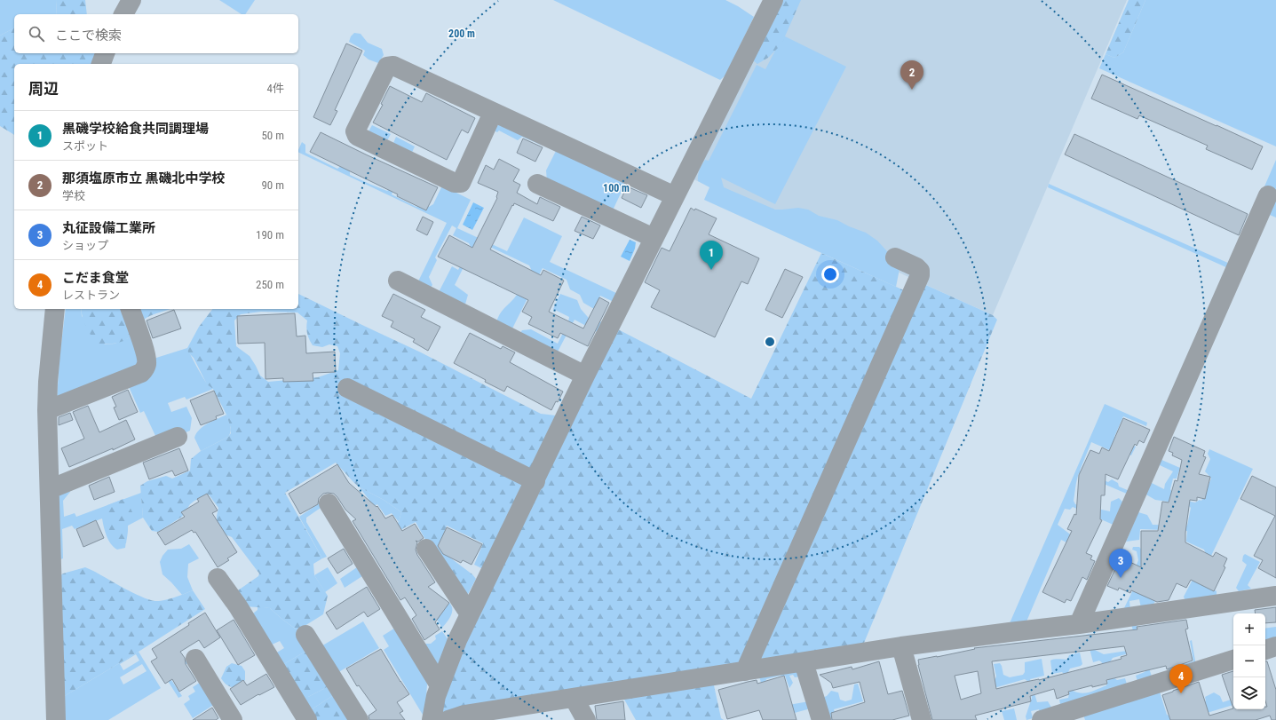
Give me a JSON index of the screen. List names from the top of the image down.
{
  "page": {
    "search": "ここで検索",
    "pins": [
      "2",
      "1",
      "3",
      "4"
    ],
    "heading": ["周辺", "4件"],
    "list": [
      {
        "mark": "1",
        "name": "黒磯学校給食共同調理場",
        "note": "スポット",
        "value": "50 m"
      },
      {
        "mark": "2",
        "name": "那須塩原市立 黒磯北中学校",
        "note": "学校",
        "value": "90 m"
      },
      {
        "mark": "3",
        "name": "丸征設備工業所",
        "note": "ショップ",
        "value": "190 m"
      },
      {
        "mark": "4",
        "name": "こだま食堂",
        "note": "レストラン",
        "value": "250 m"
      }
    ],
    "map_buttons": ["+", "−"]
  },
  "rings": ["200 m", "100 m"]
}
